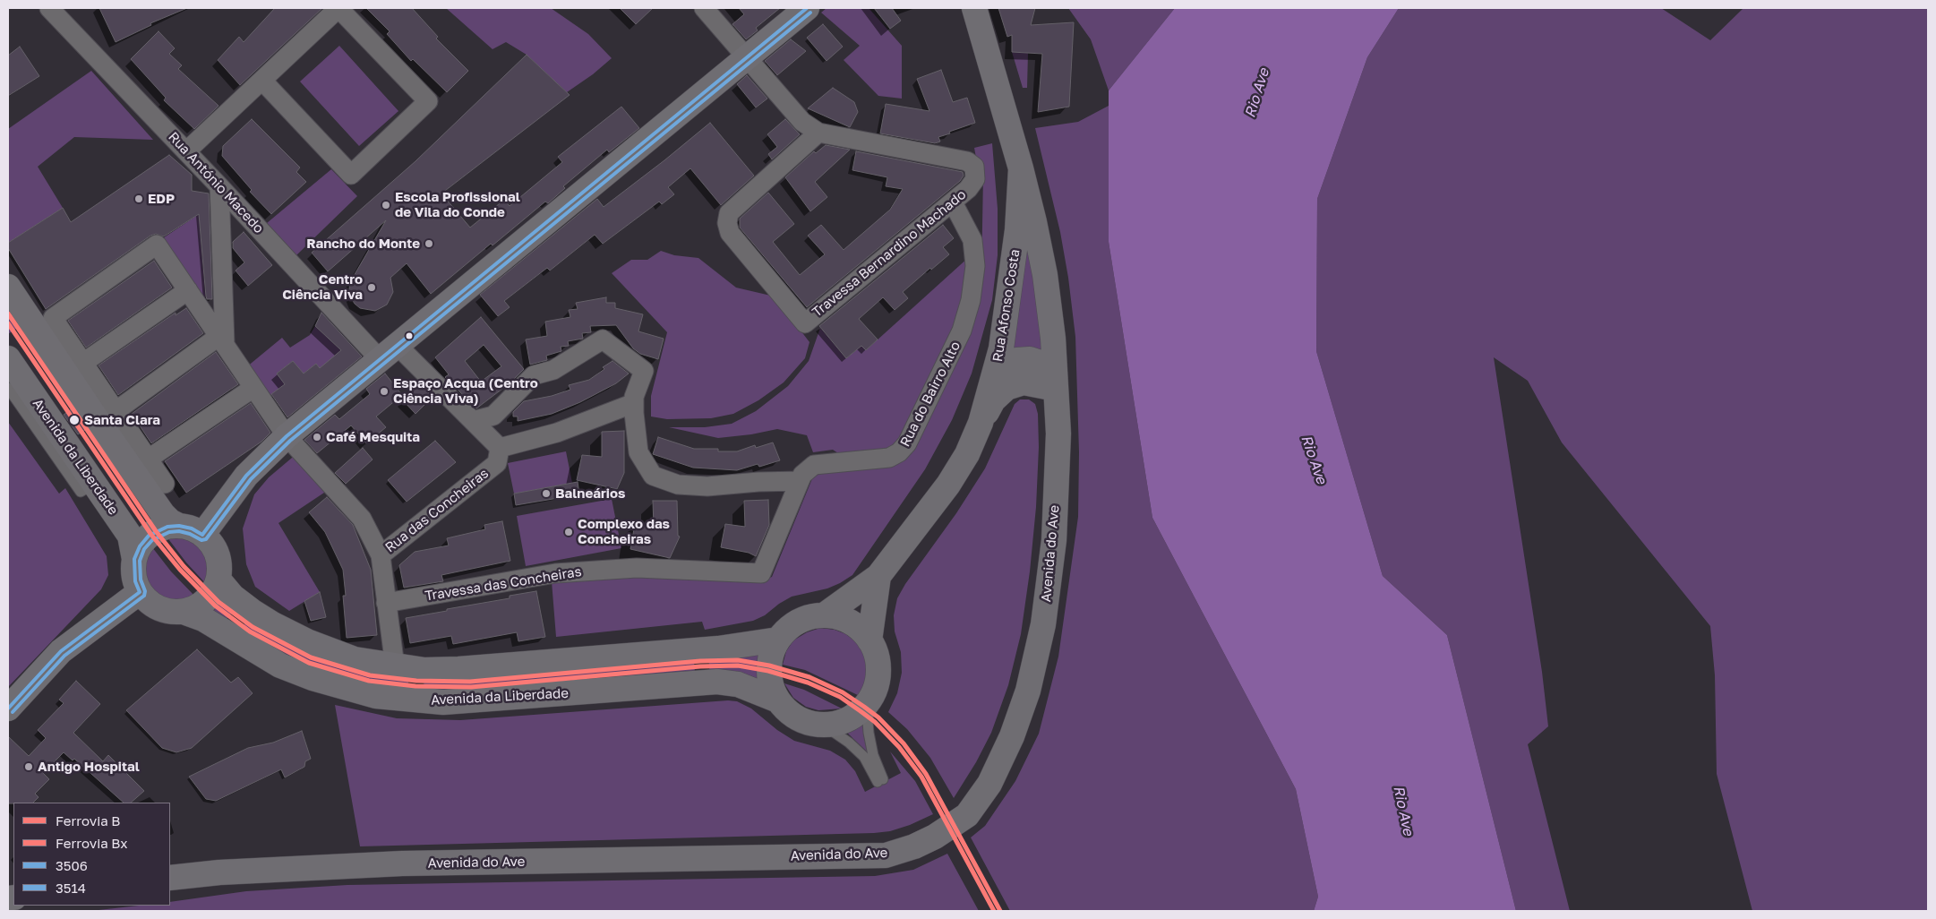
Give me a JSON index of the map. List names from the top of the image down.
{
  "streets": {
    "street": [
      "Rua António Macedo",
      "Travessa Bernardino Machado",
      "Rua Afonso Costa",
      "Rua do Bairro Alto",
      "Avenida da Liberdade",
      "Rua das Concheiras",
      "Avenida do Ave",
      "Travessa das Concheiras"
    ]
  },
  "crossings": [
    ["Travessa Bernardino Machado", "Rua do Bairro Alto"],
    ["Rua Afonso Costa", "Avenida da Liberdade"],
    ["Rua Afonso Costa", "Avenida do Ave"],
    ["Rua do Bairro Alto", "Travessa das Concheiras"]
  ],
  "water": ["Rio Ave"],
  "places": [
    "EDP",
    "Escola Profissional de Vila do Conde",
    "Rancho do Monte",
    "Centro Ciência Viva",
    "Espaço Acqua (Centro Ciência Viva)",
    "Santa Clara",
    "Café Mesquita",
    "Balneários",
    "Complexo das Concheiras",
    "Antigo Hospital"
  ],
  "lines": [
    "transit line 3506",
    "transit line 3514",
    "rail line B",
    "rail line Bx"
  ],
  "legend": [
    "Ferrovia B",
    "Ferrovia Bx",
    "3506",
    "3514"
  ]
}
